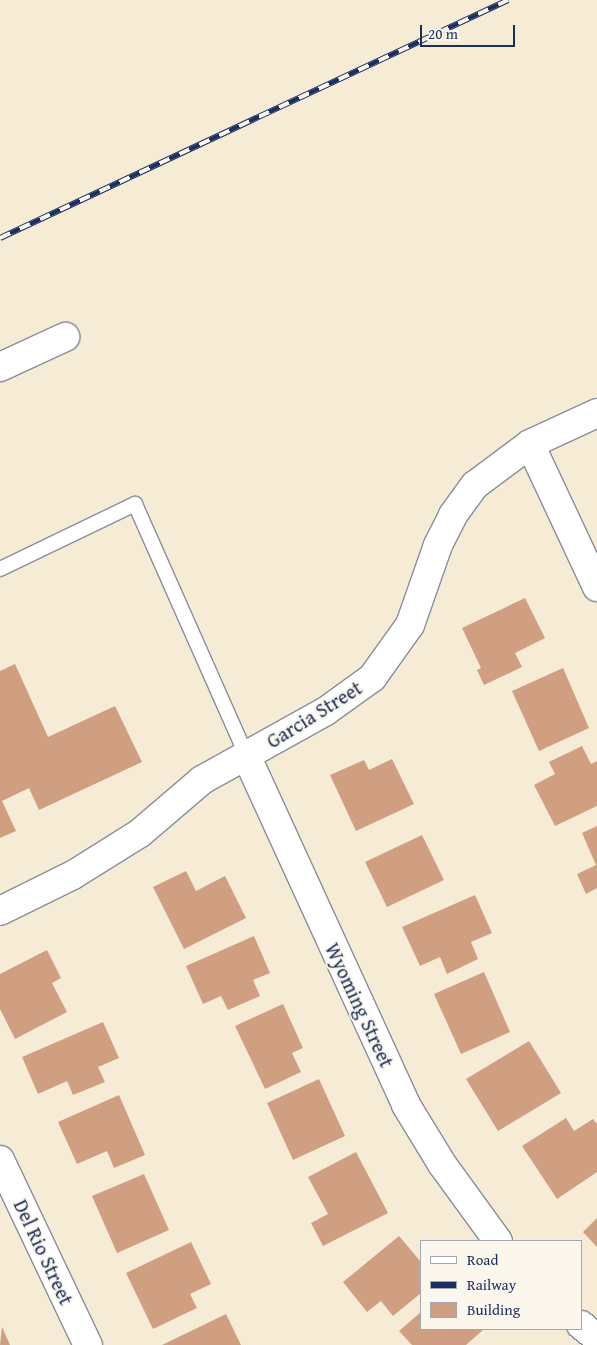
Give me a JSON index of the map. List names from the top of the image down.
{
  "streets": {
    "street": ["Garcia Street", "Wyoming Street", "Del Rio Street"]
  },
  "crossings": [
    ["Garcia Street", "Wyoming Street"]
  ],
  "legend": ["Road", "Railway", "Building"],
  "scale_bar": "20 m"
}
